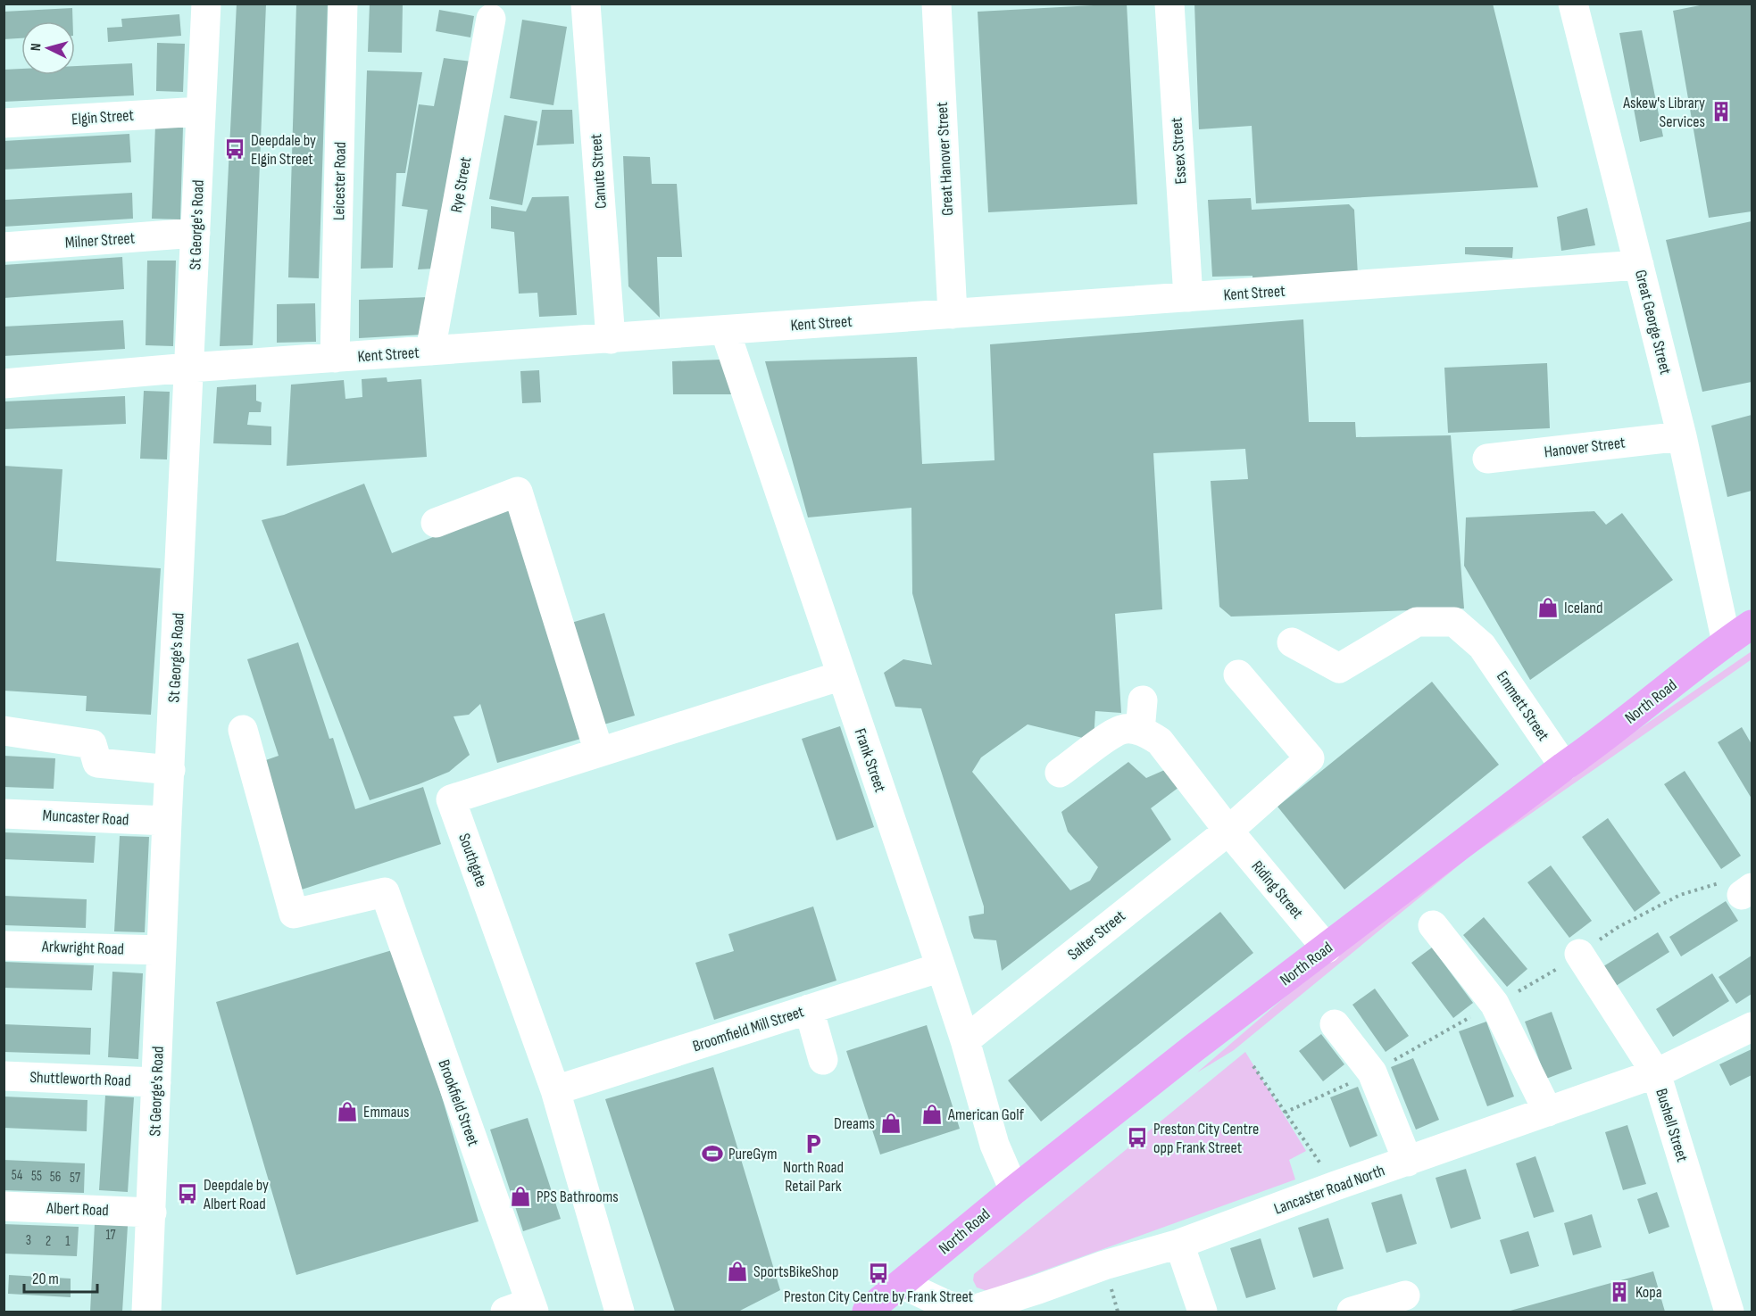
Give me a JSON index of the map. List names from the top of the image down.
{
  "streets": {
    "highway": ["North Road"],
    "street": [
      "Elgin Street",
      "Essex Street",
      "Great Hanover Street",
      "Canute Street",
      "Leicester Road",
      "Rye Street",
      "St George's Road",
      "Milner Street",
      "Kent Street",
      "Great George Street",
      "Hanover Street",
      "Emmett Street",
      "Frank Street",
      "Muncaster Road",
      "Southgate",
      "Riding Street",
      "Salter Street",
      "Arkwright Road",
      "Broomfield Mill Street",
      "Shuttleworth Road",
      "Brookfield Street",
      "Bushell Street",
      "Lancaster Road North",
      "Albert Road"
    ]
  },
  "crossings": [
    ["Elgin Street", "St George's Road"],
    ["Essex Street", "Kent Street"],
    ["Great Hanover Street", "Kent Street"],
    ["Canute Street", "Kent Street"],
    ["Leicester Road", "Kent Street"],
    ["Rye Street", "Kent Street"],
    ["St George's Road", "Milner Street"],
    ["St George's Road", "Kent Street"],
    ["St George's Road", "Muncaster Road"],
    ["St George's Road", "Arkwright Road"],
    ["St George's Road", "Shuttleworth Road"],
    ["St George's Road", "Albert Road"],
    ["Kent Street", "Great George Street"],
    ["Kent Street", "Frank Street"],
    ["Great George Street", "Hanover Street"],
    ["Great George Street", "North Road"],
    ["North Road", "Emmett Street"],
    ["North Road", "Frank Street"],
    ["North Road", "Riding Street"],
    ["North Road", "Lancaster Road North"],
    ["Frank Street", "Southgate"],
    ["Frank Street", "Salter Street"],
    ["Frank Street", "Broomfield Mill Street"],
    ["Southgate", "Broomfield Mill Street"],
    ["Riding Street", "Salter Street"],
    ["Bushell Street", "Lancaster Road North"]
  ],
  "places": {
    "building": ["Askew's Library Services", "Kopa"],
    "bus stop": [
      "Deepdale by Elgin Street",
      "Preston City Centre opp Frank Street",
      "Deepdale by Albert Road",
      "Preston City Centre by Frank Street"
    ],
    "shop": [
      "Iceland",
      "Emmaus",
      "American Golf",
      "Dreams",
      "PPS Bathrooms",
      "SportsBikeShop"
    ],
    "parking": ["North Road Retail Park"],
    "sports": ["PureGym"]
  },
  "house_numbers": [
    "54",
    "55",
    "56",
    "57",
    "17",
    "3",
    "2",
    "1"
  ],
  "scale_bar": "20 m",
  "north": "left"
}
